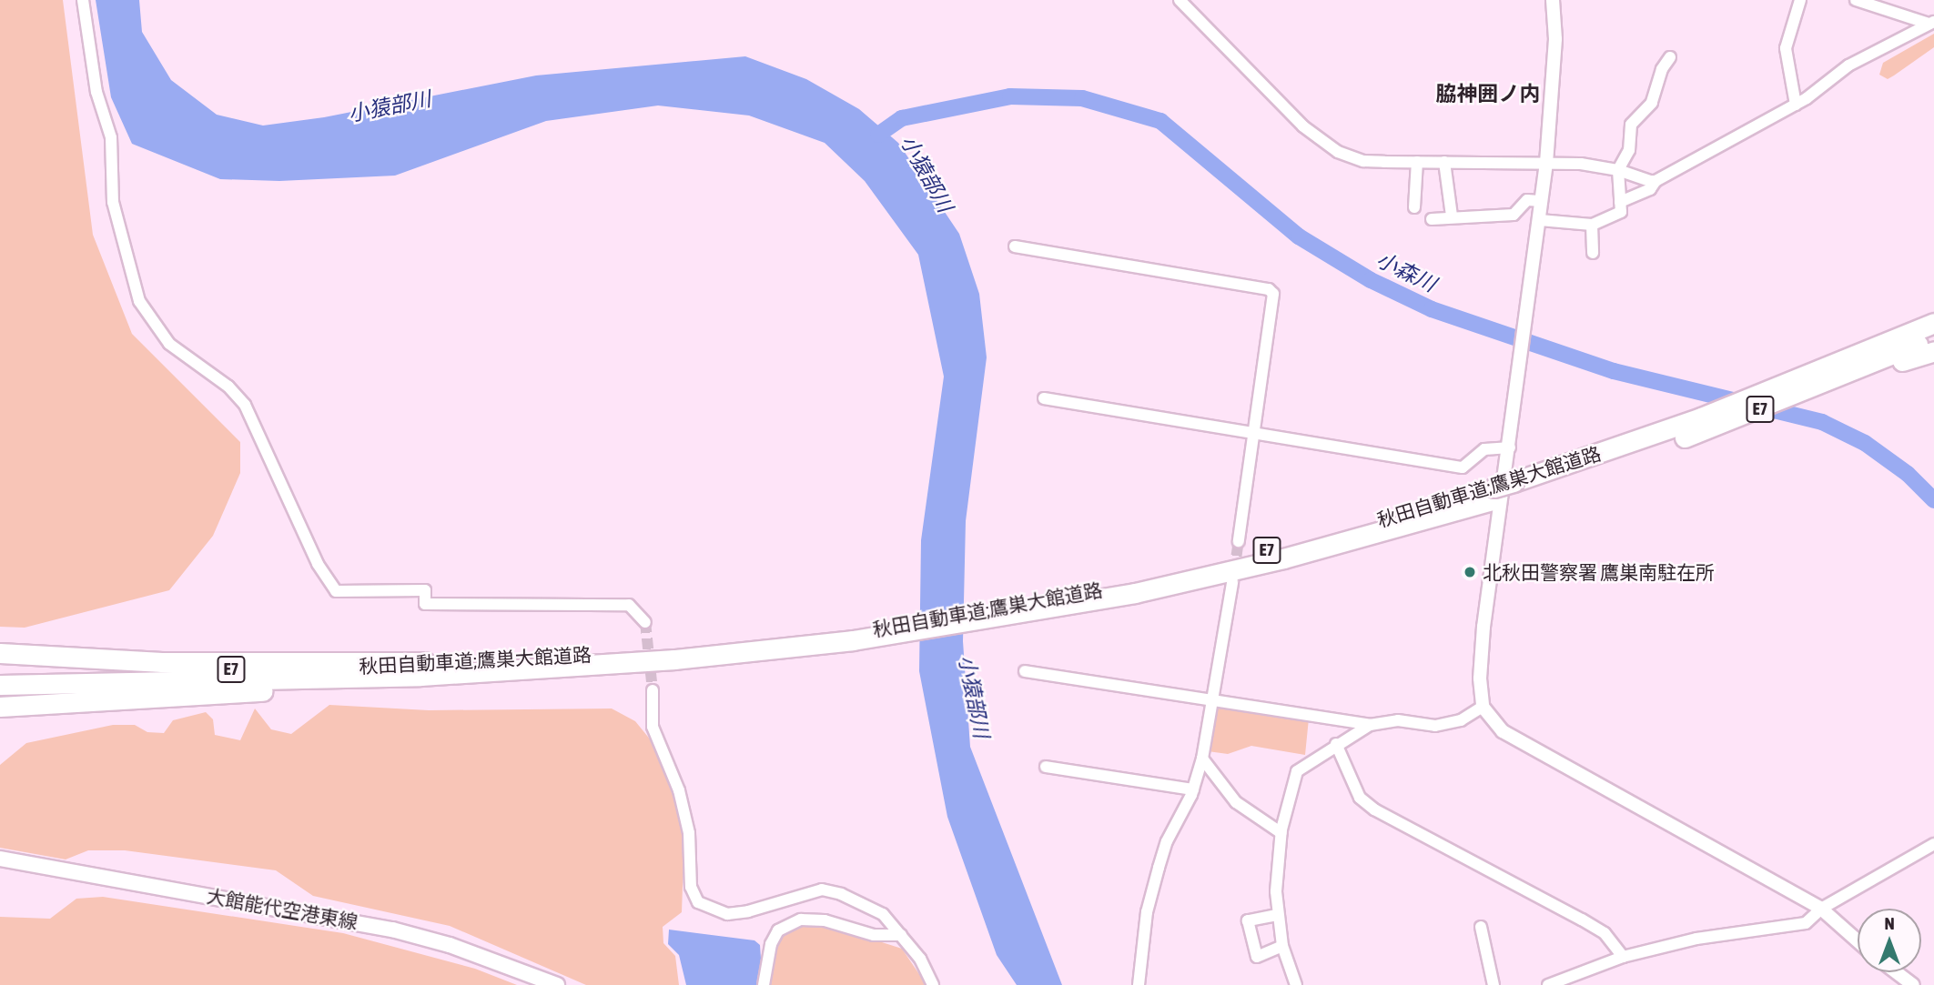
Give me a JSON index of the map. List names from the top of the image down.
{
  "streets": {
    "highway": ["E7", "秋田自動車道;鷹巣大館道路"],
    "main road": ["大館能代空港東線"]
  },
  "districts": ["脇神囲ノ内"],
  "water": ["小猿部川", "小森川"],
  "places": ["北秋田警察署 鷹巣南駐在所"],
  "north": "top"
}
